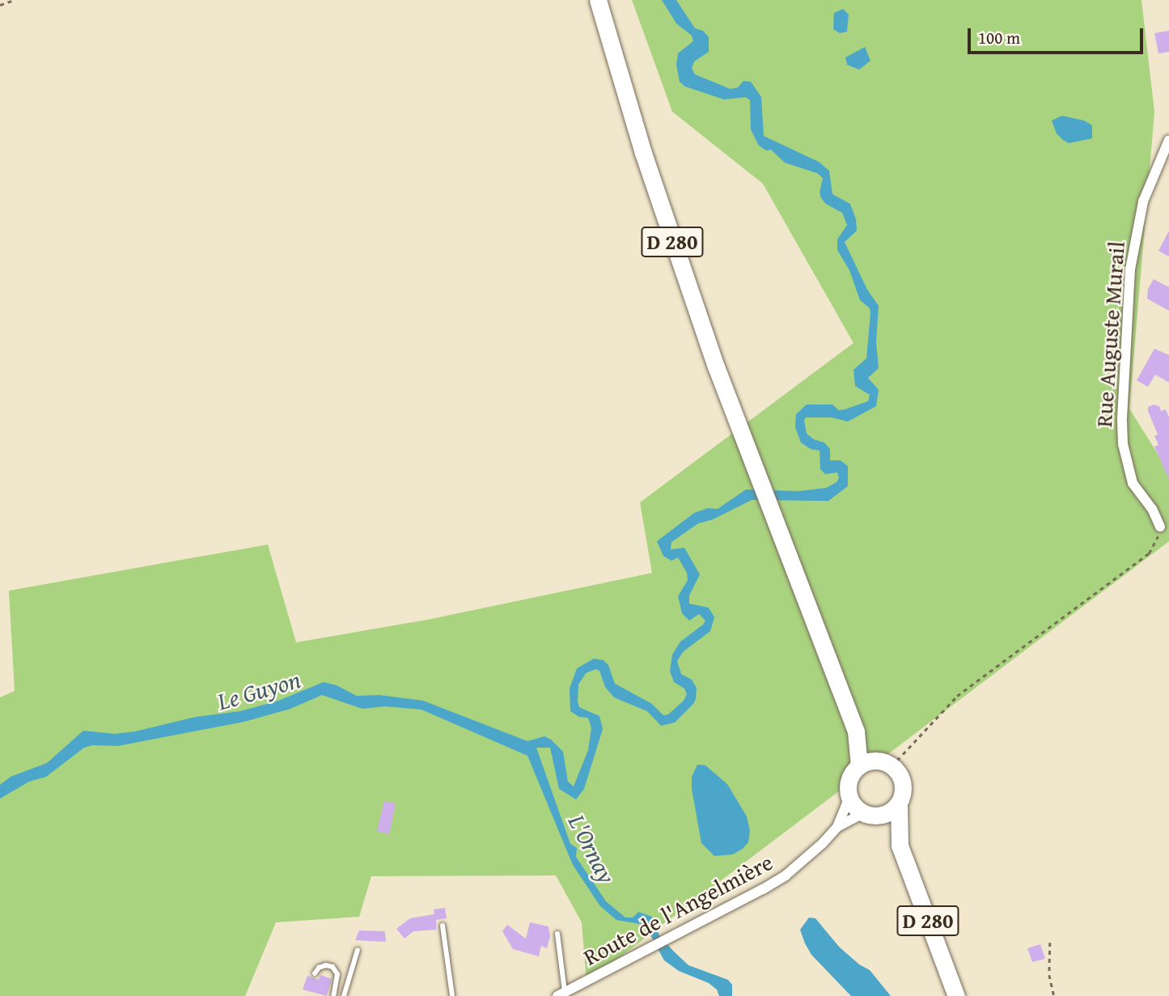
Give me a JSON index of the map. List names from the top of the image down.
{
  "streets": {
    "main road": ["D 280"],
    "street": ["Rue Auguste Murail", "Route de l'Angelmière"]
  },
  "crossings": [
    ["D 280", "Route de l'Angelmière"]
  ],
  "water": ["Le Guyon", "L'Ornay"],
  "scale_bar": "100 m"
}
